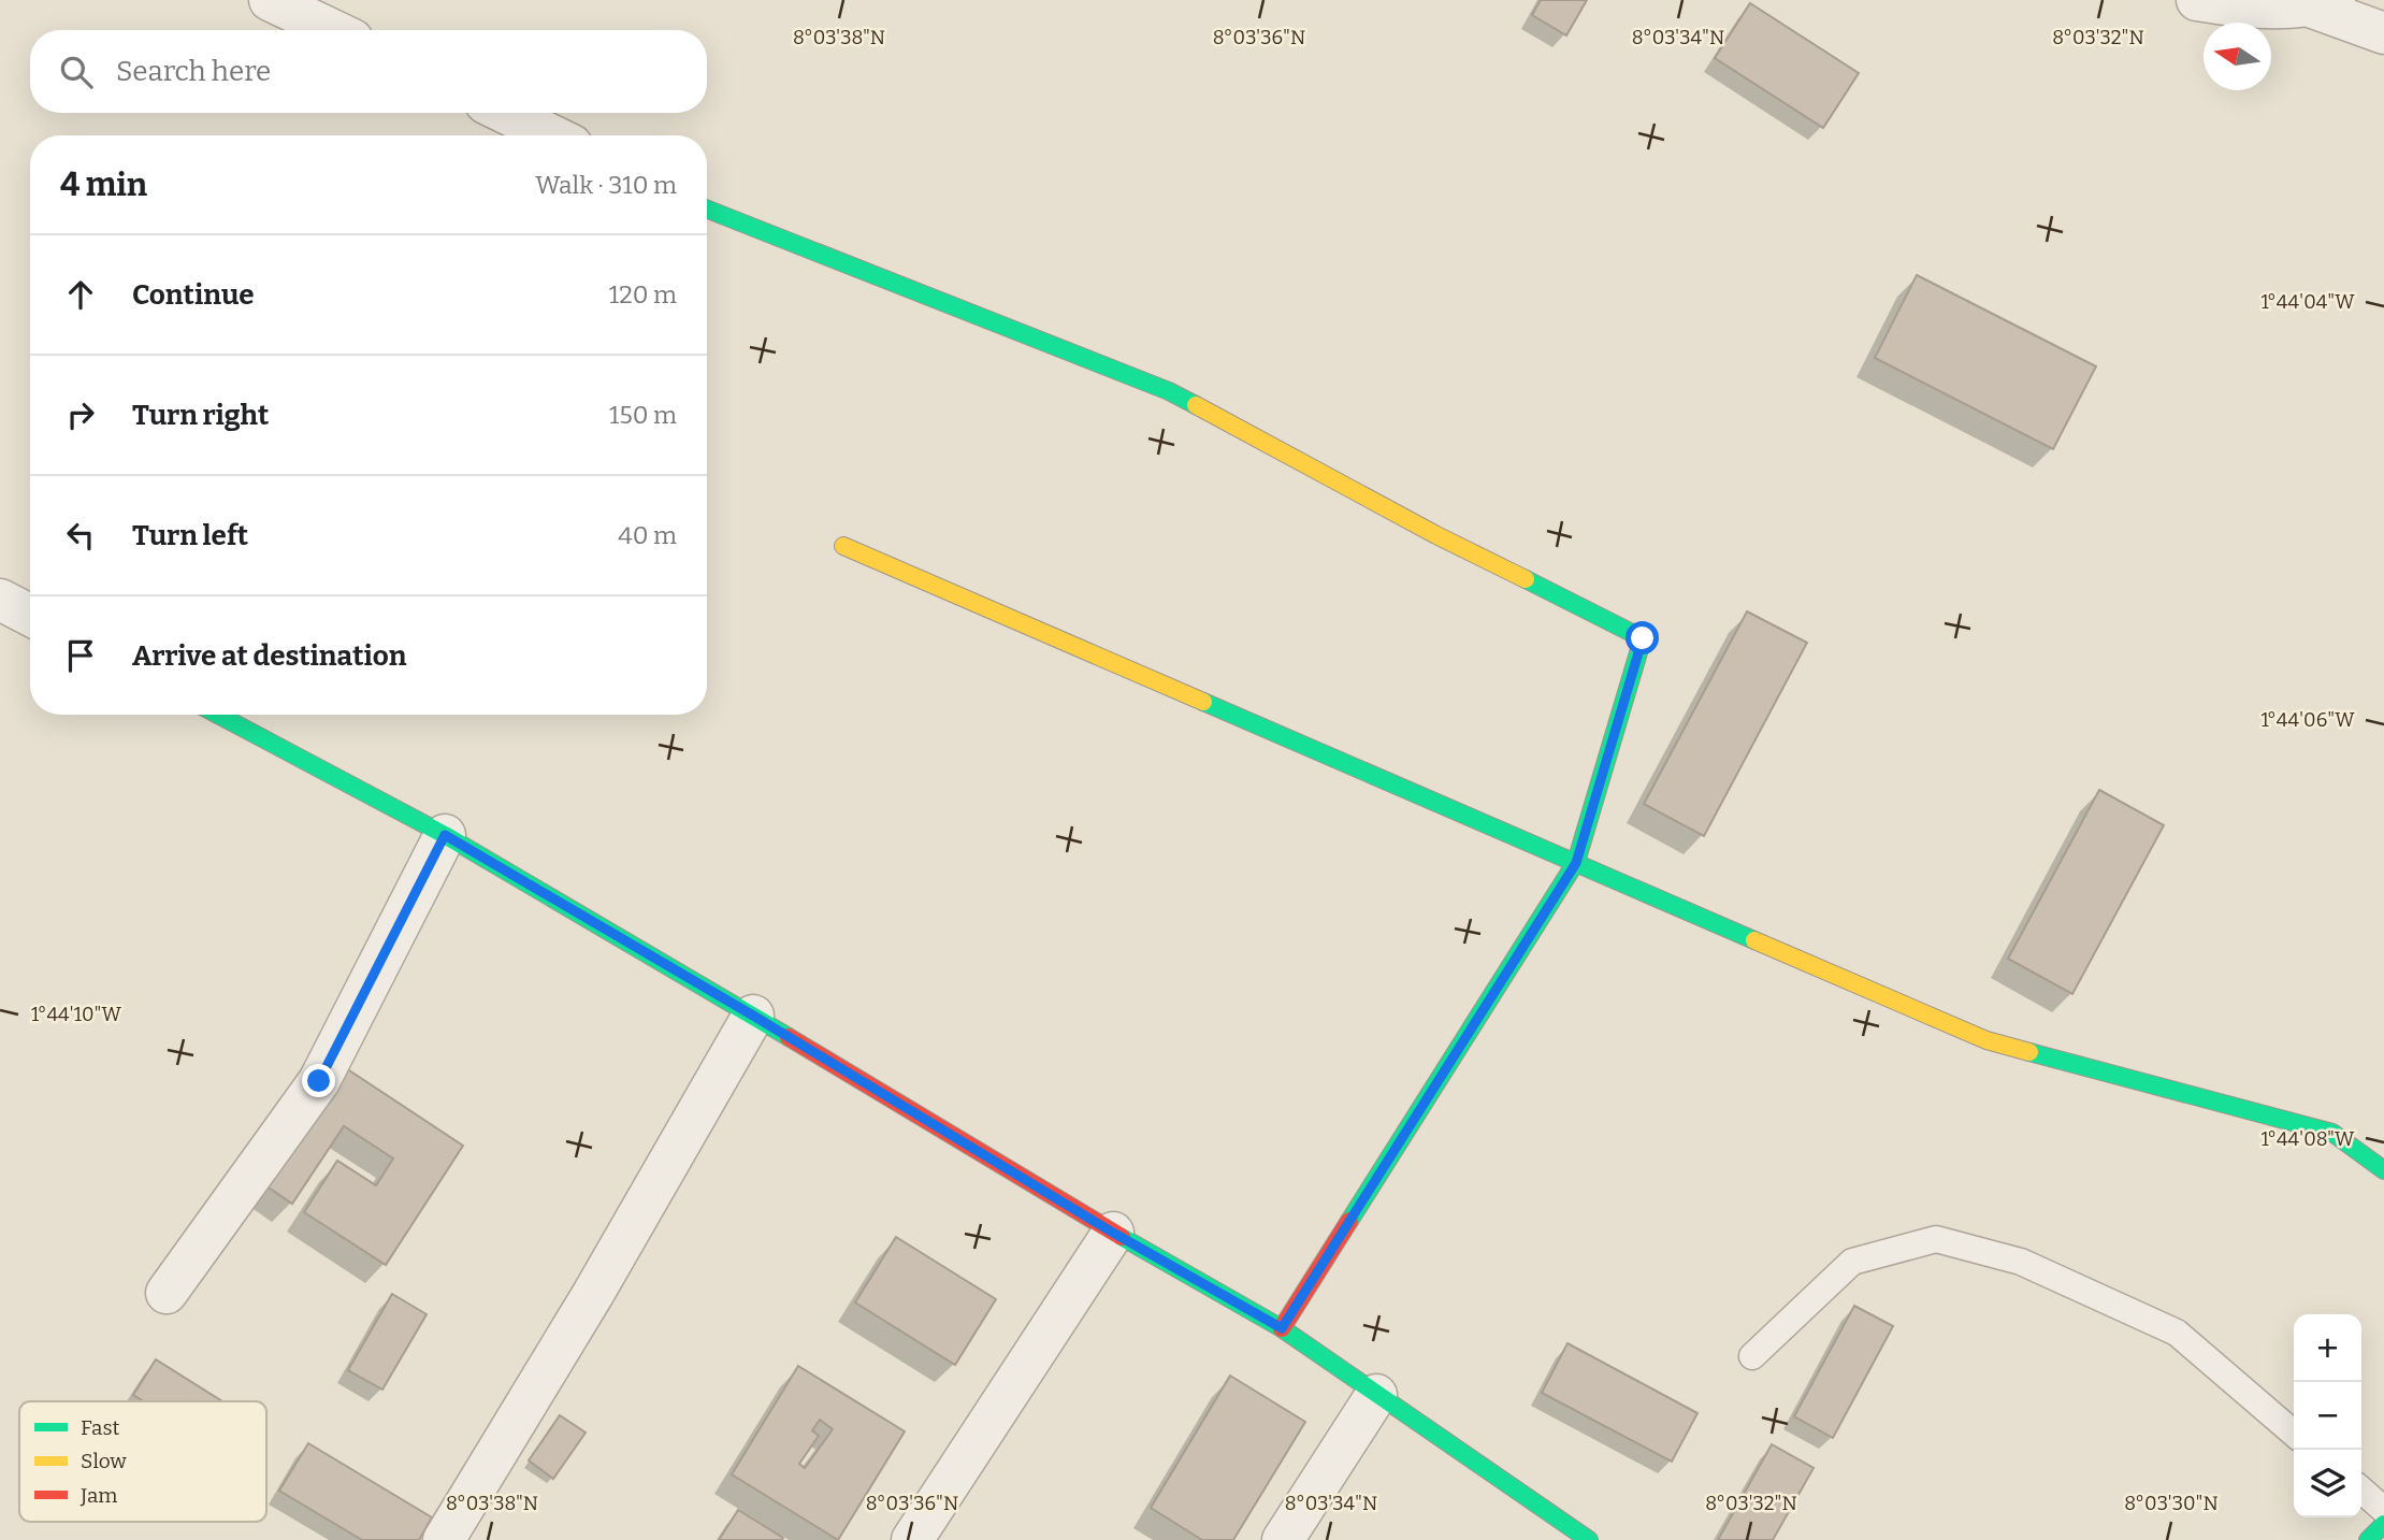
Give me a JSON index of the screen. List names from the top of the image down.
{
  "legend": ["Fast", "Slow", "Jam"],
  "north": "left",
  "page": {
    "search": "Search here",
    "heading": ["4 min", "Walk · 310 m"],
    "list": [
      ["Continue", "120 m"],
      ["Turn right", "150 m"],
      ["Turn left", "40 m"],
      "Arrive at destination"
    ],
    "map_buttons": ["+", "−"]
  },
  "coordinates": [
    "8°03'38\"N",
    "8°03'36\"N",
    "8°03'34\"N",
    "8°03'32\"N",
    "1°44'04\"W",
    "1°44'06\"W",
    "1°44'10\"W",
    "1°44'08\"W",
    "8°03'30\"N"
  ]
}
